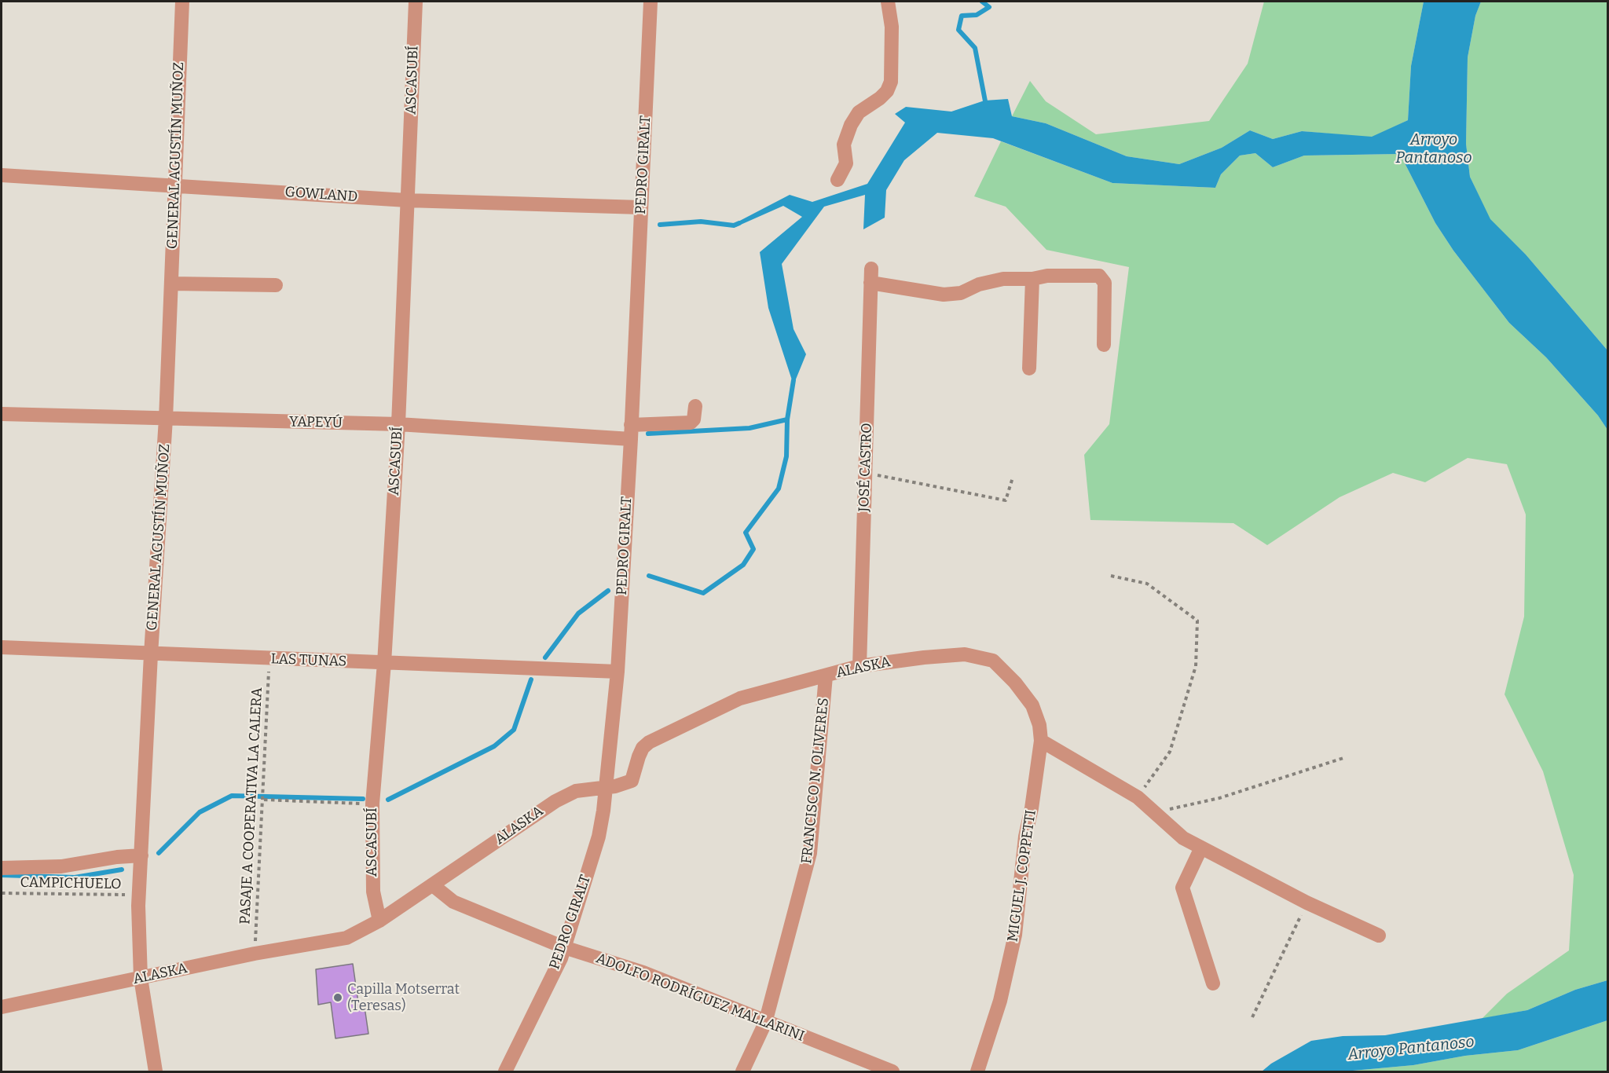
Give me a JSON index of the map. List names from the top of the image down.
{
  "streets": {
    "street": [
      "ASCASUBÍ",
      "GENERAL AGUSTÍN MUÑOZ",
      "PEDRO GIRALT",
      "GOWLAND",
      "YAPEYÚ",
      "JOSÉ CASTRO",
      "LAS TUNAS",
      "ALASKA",
      "FRANCISCO N. OLIVERES",
      "MIGUEL J. COPPETTI",
      "ADOLFO RODRÍGUEZ MALLARINI"
    ],
    "path": ["PASAJE A COOPERATIVA LA CALERA", "CAMPICHUELO"]
  },
  "crossings": [
    ["ASCASUBÍ", "GOWLAND"],
    ["ASCASUBÍ", "YAPEYÚ"],
    ["ASCASUBÍ", "LAS TUNAS"],
    ["ASCASUBÍ", "ALASKA"],
    ["GENERAL AGUSTÍN MUÑOZ", "GOWLAND"],
    ["GENERAL AGUSTÍN MUÑOZ", "YAPEYÚ"],
    ["GENERAL AGUSTÍN MUÑOZ", "LAS TUNAS"],
    ["GENERAL AGUSTÍN MUÑOZ", "ALASKA"],
    ["GENERAL AGUSTÍN MUÑOZ", "CAMPICHUELO"],
    ["PEDRO GIRALT", "GOWLAND"],
    ["PEDRO GIRALT", "YAPEYÚ"],
    ["PEDRO GIRALT", "LAS TUNAS"],
    ["PEDRO GIRALT", "ALASKA"],
    ["PEDRO GIRALT", "ADOLFO RODRÍGUEZ MALLARINI"],
    ["JOSÉ CASTRO", "ALASKA"],
    ["LAS TUNAS", "PASAJE A COOPERATIVA LA CALERA"],
    ["ALASKA", "FRANCISCO N. OLIVERES"],
    ["ALASKA", "PASAJE A COOPERATIVA LA CALERA"],
    ["ALASKA", "MIGUEL J. COPPETTI"],
    ["ALASKA", "ADOLFO RODRÍGUEZ MALLARINI"],
    ["FRANCISCO N. OLIVERES", "ADOLFO RODRÍGUEZ MALLARINI"]
  ],
  "water": ["Arroyo Pantanoso"],
  "places": ["Capilla Motserrat (Teresas)"]
}
